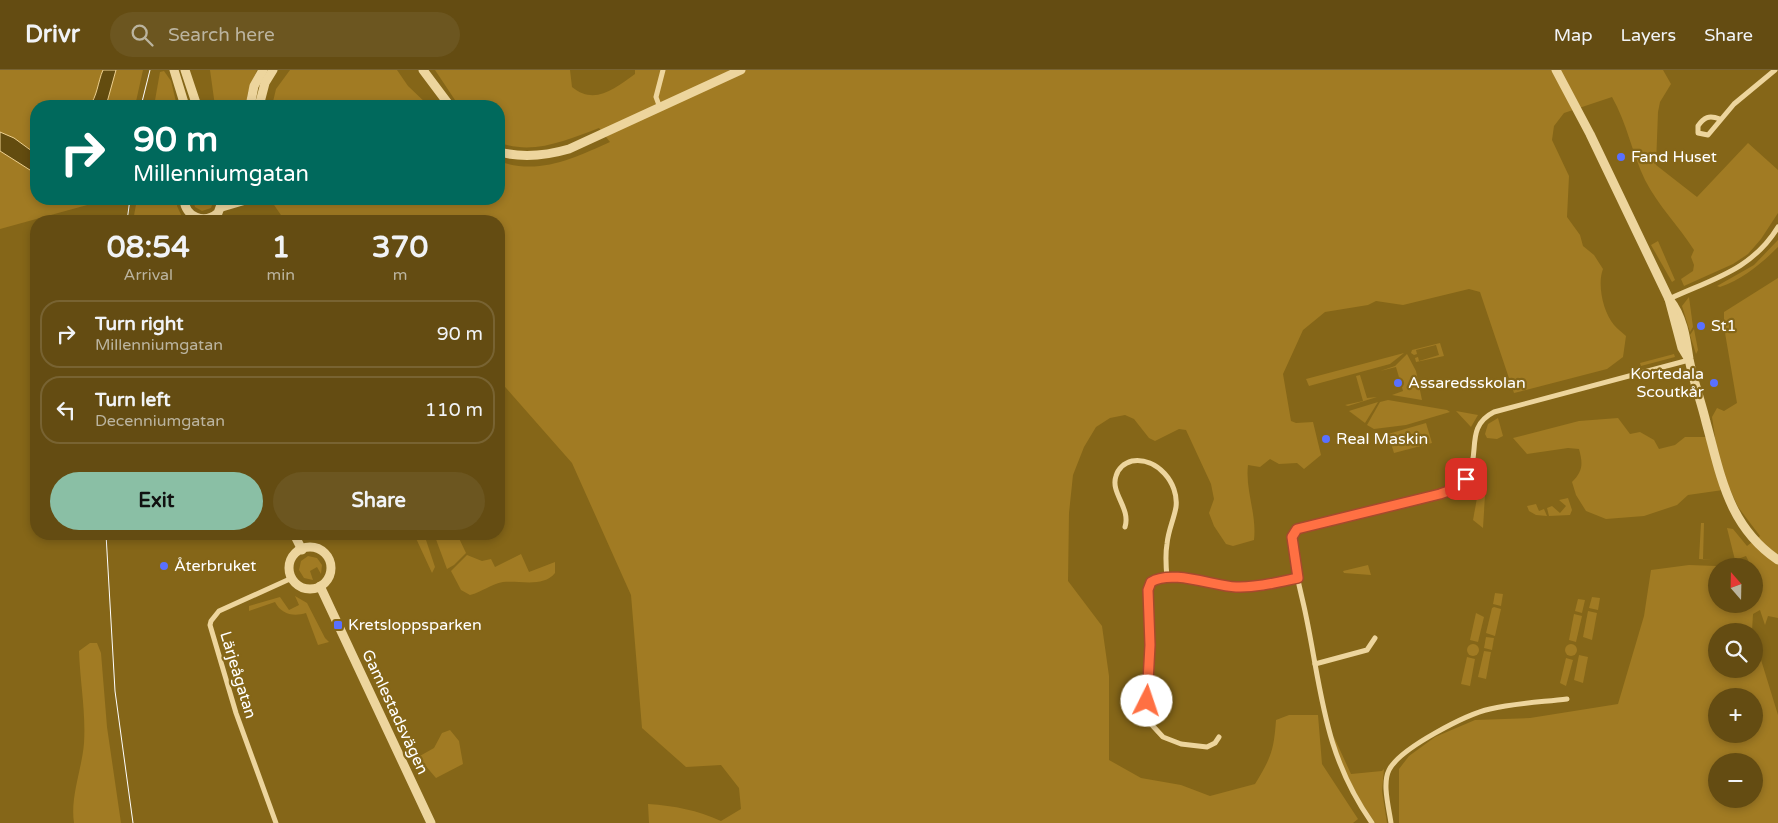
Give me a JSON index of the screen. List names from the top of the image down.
{
  "streets": {
    "street": ["Lärjeågatan", "Gamlestadsvägen"]
  },
  "crossings": [
    ["Lärjeågatan", "Gamlestadsvägen"]
  ],
  "places": {
    "other": [
      "Fand Huset",
      "St1",
      "Assaredsskolan",
      "Kortedala Scoutkår",
      "Real Maskin",
      "Återbruket"
    ],
    "transit": ["Kretsloppsparken"]
  },
  "north": "top",
  "page": {
    "header": "Drivr",
    "search": "Search here",
    "nav": ["Map", "Layers", "Share"],
    "turn": ["90 m", "Millenniumgatan"],
    "eta": [
      "08:54",
      "Arrival",
      "1",
      "min",
      "370",
      "m"
    ],
    "list": [
      {
        "name": "Turn right",
        "note": "Millenniumgatan",
        "value": "90 m"
      },
      {
        "name": "Turn left",
        "note": "Decenniumgatan",
        "value": "110 m"
      }
    ],
    "buttons": ["Exit", "Share"],
    "map_buttons": ["+", "−"]
  }
}
